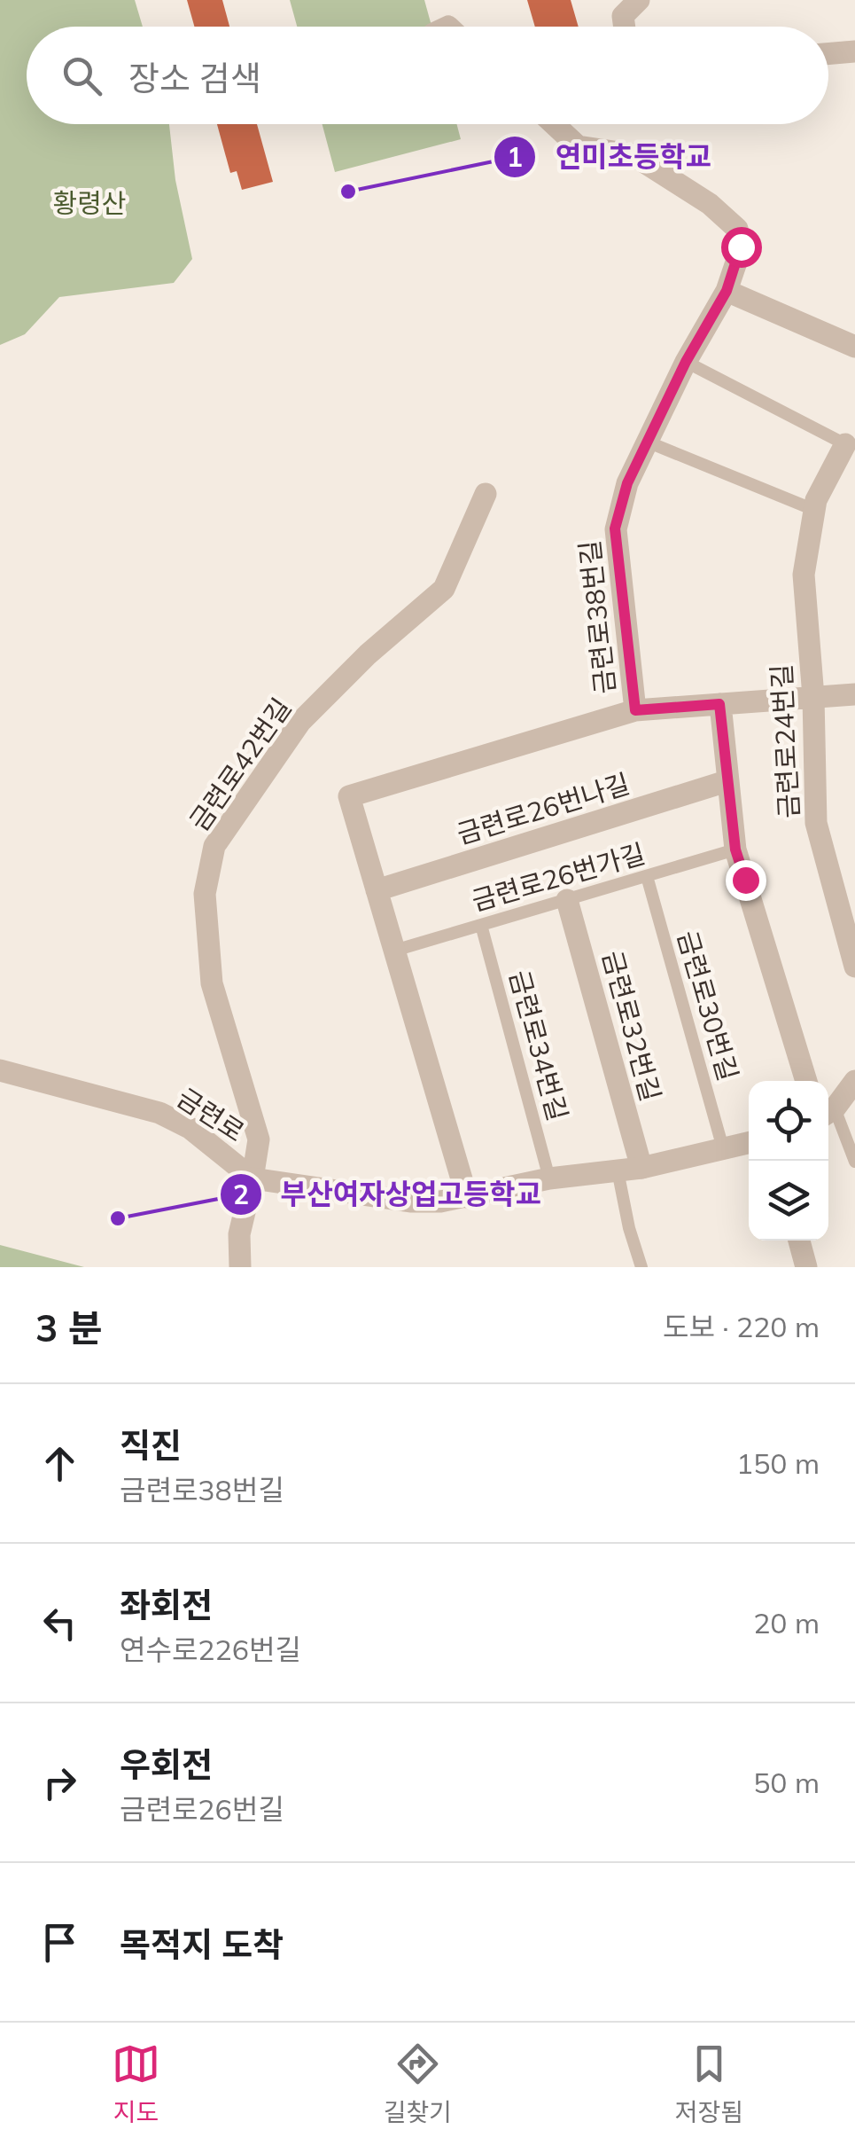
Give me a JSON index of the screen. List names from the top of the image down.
{
  "streets": {
    "street": [
      "금련로38번길",
      "금련로24번길",
      "금련로42번길",
      "금련로26번나길",
      "금련로32번길",
      "금련로"
    ],
    "lane": ["금련로26번가길", "금련로30번길", "금련로34번길"]
  },
  "crossings": [
    ["금련로38번길", "금련로26번나길"],
    ["금련로38번길", "금련로26번가길"],
    ["금련로38번길", "금련로"],
    ["금련로42번길", "금련로"],
    ["금련로26번가길", "금련로30번길"],
    ["금련로26번가길", "금련로32번길"],
    ["금련로26번가길", "금련로34번길"],
    ["금련로30번길", "금련로"],
    ["금련로32번길", "금련로"],
    ["금련로34번길", "금련로"]
  ],
  "parks": ["황령산"],
  "places": ["연미초등학교", "부산여자상업고등학교"],
  "page": {
    "search": "장소 검색",
    "heading": ["3 분", "도보 · 220 m"],
    "list": [
      ["직진", "금련로38번길", "150 m"],
      ["좌회전", "연수로226번길", "20 m"],
      ["우회전", "금련로26번길", "50 m"],
      "목적지 도착"
    ],
    "nav": ["지도", "길찾기", "저장됨"]
  }
}
